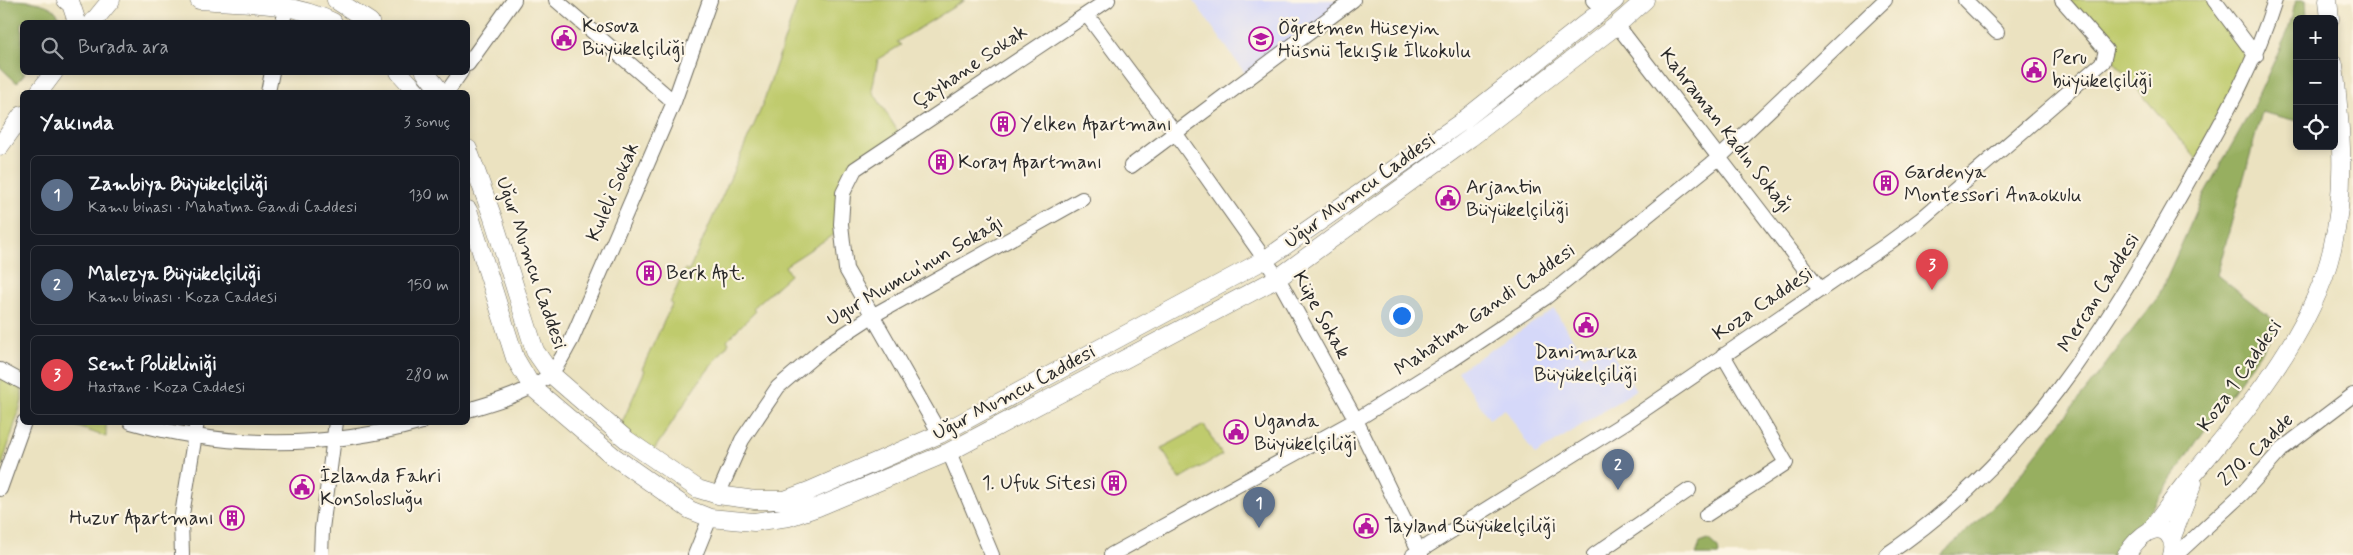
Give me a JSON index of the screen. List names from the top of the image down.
{
  "streets": {
    "main road": ["Kahraman Kadın Sokağı", "Uğur Mumcu Caddesi", "Koza 1 Caddesi"],
    "street": [
      "Çayhane Sokak",
      "Kuleli Sokak",
      "Ugur Mumcu'nun Sokağı",
      "Mercan Caddesi",
      "Koza Caddesi",
      "Mahatma Gandi Caddesi",
      "Küpe Sokak",
      "270. Cadde"
    ]
  },
  "crossings": [
    ["Çayhane Sokak", "Ugur Mumcu'nun Sokağı"],
    ["Çayhane Sokak", "Küpe Sokak"],
    ["Kahraman Kadın Sokağı", "Uğur Mumcu Caddesi"],
    ["Kahraman Kadın Sokağı", "Koza Caddesi"],
    ["Kahraman Kadın Sokağı", "Mahatma Gandi Caddesi"],
    ["Uğur Mumcu Caddesi", "Kuleli Sokak"],
    ["Uğur Mumcu Caddesi", "Ugur Mumcu'nun Sokağı"],
    ["Uğur Mumcu Caddesi", "Küpe Sokak"],
    ["Koza Caddesi", "Küpe Sokak"],
    ["Mahatma Gandi Caddesi", "Küpe Sokak"]
  ],
  "places": {
    "public building": [
      "Kosova Büyükelçiliği",
      "Peru büyükelçiliği",
      "Arjantin Büyükelçiliği",
      "Danimarka Büyükelçiliği",
      "Uganda Büyükelçiliği",
      "İzlanda Fahri Konsolosluğu",
      "Tayland Büyükelçiliği"
    ],
    "school or university": ["Öğretmen Hüseyin Hüsnü Tekışık İlkokulu"],
    "building": [
      "Yelken Apartmanı",
      "Koray Apartmanı",
      "Gardenya Montessori Anaokulu",
      "Berk Apt.",
      "1. Ufuk Sitesi",
      "Huzur Apartmanı"
    ]
  },
  "page": {
    "map_buttons": ["+", "−"],
    "search": "Burada ara",
    "heading": ["Yakında", "3 sonuç"],
    "list": [
      {
        "mark": "1",
        "name": "Zambiya Büyükelçiliği",
        "note": "Kamu binası · Mahatma Gandi Caddesi",
        "value": "130 m"
      },
      {
        "mark": "2",
        "name": "Malezya Büyükelçiliği",
        "note": "Kamu binası · Koza Caddesi",
        "value": "150 m"
      },
      {
        "mark": "3",
        "name": "Semt Polikliniği",
        "note": "Hastane · Koza Caddesi",
        "value": "280 m"
      }
    ],
    "pins": ["3", "2", "1"]
  }
}
